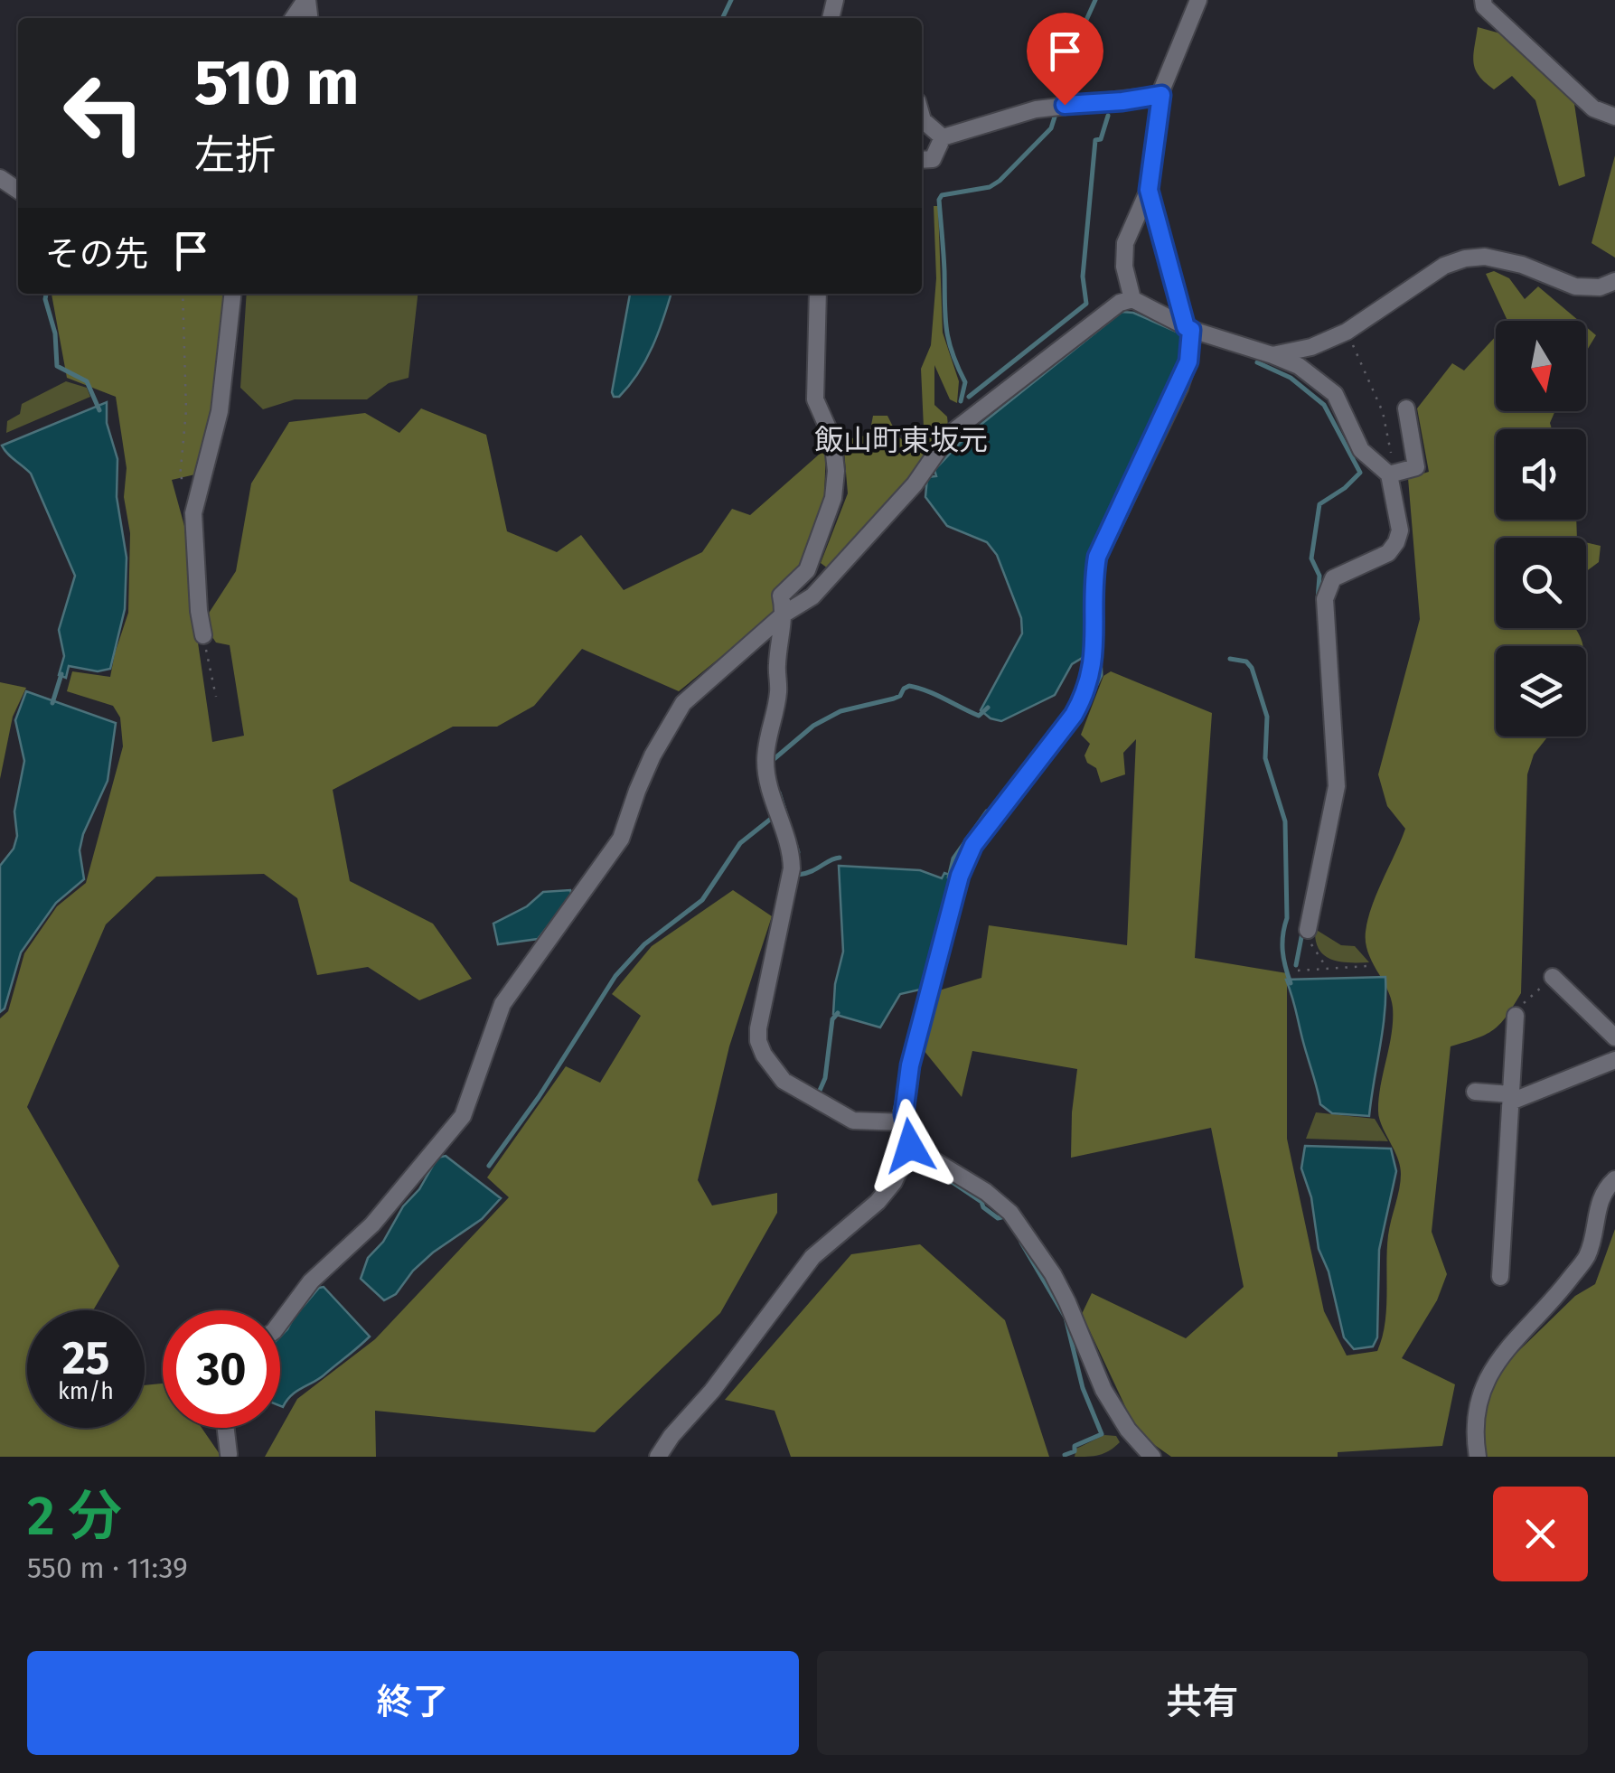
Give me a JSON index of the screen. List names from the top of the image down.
{
  "districts": ["飯山町東坂元"],
  "north": "bottom",
  "page": {
    "turn": ["510 m", "左折"],
    "then": "その先",
    "speed": "25 km/h",
    "limit": "30",
    "heading": ["2 分", "550 m · 11:39"],
    "buttons": ["終了", "共有"]
  }
}
